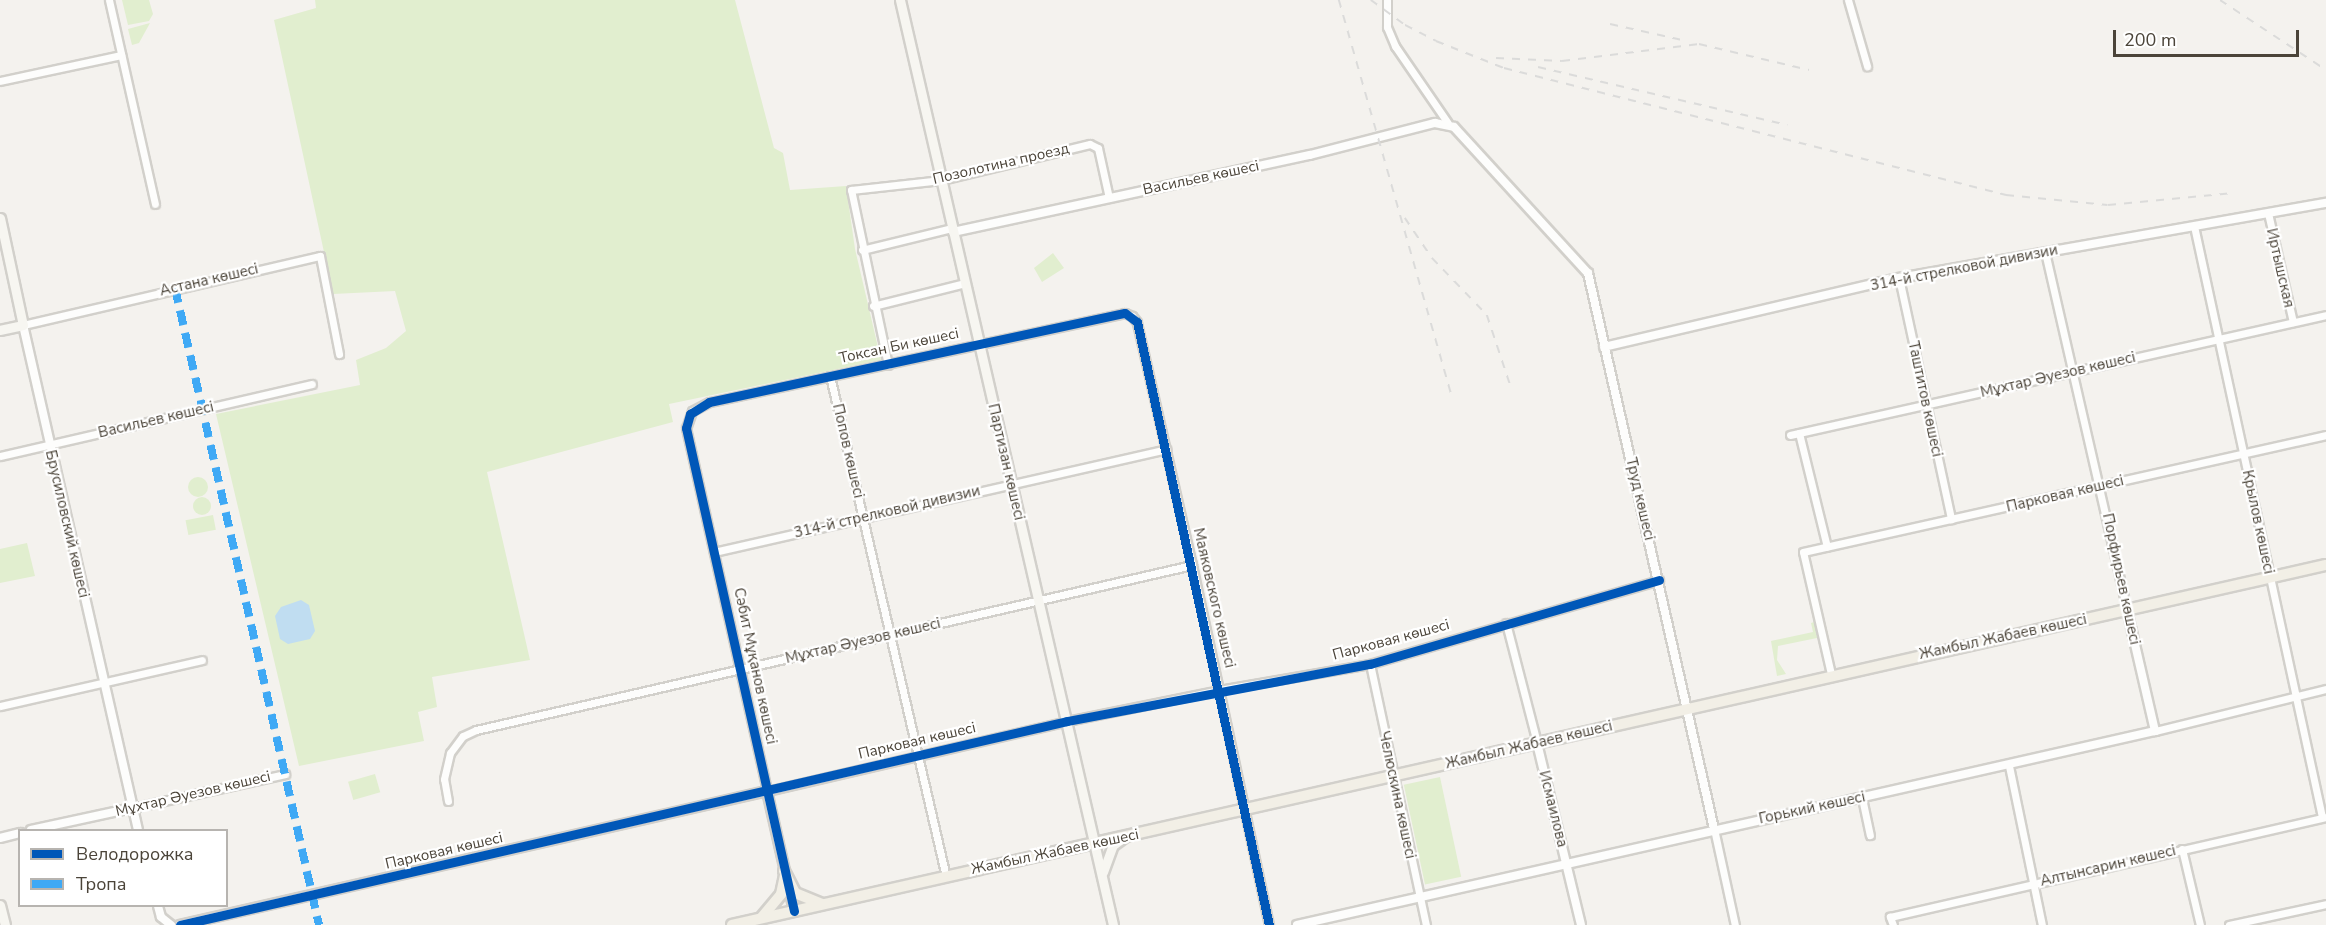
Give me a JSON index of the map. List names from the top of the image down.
{
  "streets": {
    "main road": [
      "Астана көшесі",
      "Партизан көшесі",
      "Брусиловский көшесі",
      "Жамбыл Жабаев көшесі"
    ],
    "street": [
      "Позолотина проезд",
      "Васильев көшесі",
      "314-й стрелковой дивизии",
      "Иртышская",
      "Токсан Би көшесі",
      "Мұхтар Әуезов көшесі",
      "Таштитов көшесі",
      "Попов көшесі",
      "Парковая көшесі",
      "Труд көшесі",
      "Крылов көшесі",
      "Порфирьев көшесі",
      "Маяковского көшесі",
      "Сәбит Мұқанов көшесі",
      "Челюскина көшесі",
      "Горький көшесі",
      "Исмаилова",
      "Алтынсарин көшесі"
    ]
  },
  "crossings": [
    ["Позолотина проезд", "Васильев көшесі"],
    ["Позолотина проезд", "Партизан көшесі"],
    ["Васильев көшесі", "Партизан көшесі"],
    ["Васильев көшесі", "Труд көшесі"],
    ["Васильев көшесі", "Брусиловский көшесі"],
    ["314-й стрелковой дивизии", "Иртышская"],
    ["314-й стрелковой дивизии", "Таштитов көшесі"],
    ["314-й стрелковой дивизии", "Попов көшесі"],
    ["314-й стрелковой дивизии", "Партизан көшесі"],
    ["314-й стрелковой дивизии", "Труд көшесі"],
    ["314-й стрелковой дивизии", "Крылов көшесі"],
    ["314-й стрелковой дивизии", "Порфирьев көшесі"],
    ["314-й стрелковой дивизии", "Маяковского көшесі"],
    ["314-й стрелковой дивизии", "Сәбит Мұқанов көшесі"],
    ["Иртышская", "Мұхтар Әуезов көшесі"],
    ["Астана көшесі", "Брусиловский көшесі"],
    ["Токсан Би көшесі", "Попов көшесі"],
    ["Токсан Би көшесі", "Партизан көшесі"],
    ["Токсан Би көшесі", "Маяковского көшесі"],
    ["Токсан Би көшесі", "Сәбит Мұқанов көшесі"],
    ["Мұхтар Әуезов көшесі", "Таштитов көшесі"],
    ["Мұхтар Әуезов көшесі", "Попов көшесі"],
    ["Мұхтар Әуезов көшесі", "Партизан көшесі"],
    ["Мұхтар Әуезов көшесі", "Крылов көшесі"],
    ["Мұхтар Әуезов көшесі", "Брусиловский көшесі"],
    ["Мұхтар Әуезов көшесі", "Порфирьев көшесі"],
    ["Мұхтар Әуезов көшесі", "Маяковского көшесі"],
    ["Мұхтар Әуезов көшесі", "Сәбит Мұқанов көшесі"],
    ["Таштитов көшесі", "Парковая көшесі"],
    ["Попов көшесі", "Парковая көшесі"],
    ["Попов көшесі", "Жамбыл Жабаев көшесі"],
    ["Партизан көшесі", "Парковая көшесі"],
    ["Партизан көшесі", "Жамбыл Жабаев көшесі"],
    ["Парковая көшесі", "Труд көшесі"],
    ["Парковая көшесі", "Крылов көшесі"],
    ["Парковая көшесі", "Порфирьев көшесі"],
    ["Парковая көшесі", "Маяковского көшесі"],
    ["Парковая көшесі", "Жамбыл Жабаев көшесі"],
    ["Парковая көшесі", "Сәбит Мұқанов көшесі"],
    ["Парковая көшесі", "Челюскина көшесі"],
    ["Парковая көшесі", "Исмаилова"],
    ["Труд көшесі", "Жамбыл Жабаев көшесі"],
    ["Труд көшесі", "Горький көшесі"],
    ["Крылов көшесі", "Жамбыл Жабаев көшесі"],
    ["Крылов көшесі", "Горький көшесі"],
    ["Крылов көшесі", "Алтынсарин көшесі"],
    ["Порфирьев көшесі", "Жамбыл Жабаев көшесі"],
    ["Порфирьев көшесі", "Горький көшесі"],
    ["Маяковского көшесі", "Жамбыл Жабаев көшесі"],
    ["Жамбыл Жабаев көшесі", "Сәбит Мұқанов көшесі"],
    ["Жамбыл Жабаев көшесі", "Челюскина көшесі"],
    ["Жамбыл Жабаев көшесі", "Исмаилова"],
    ["Челюскина көшесі", "Горький көшесі"],
    ["Горький көшесі", "Исмаилова"]
  ],
  "legend": ["Велодорожка", "Тропа"],
  "scale_bar": "200 m"
}
